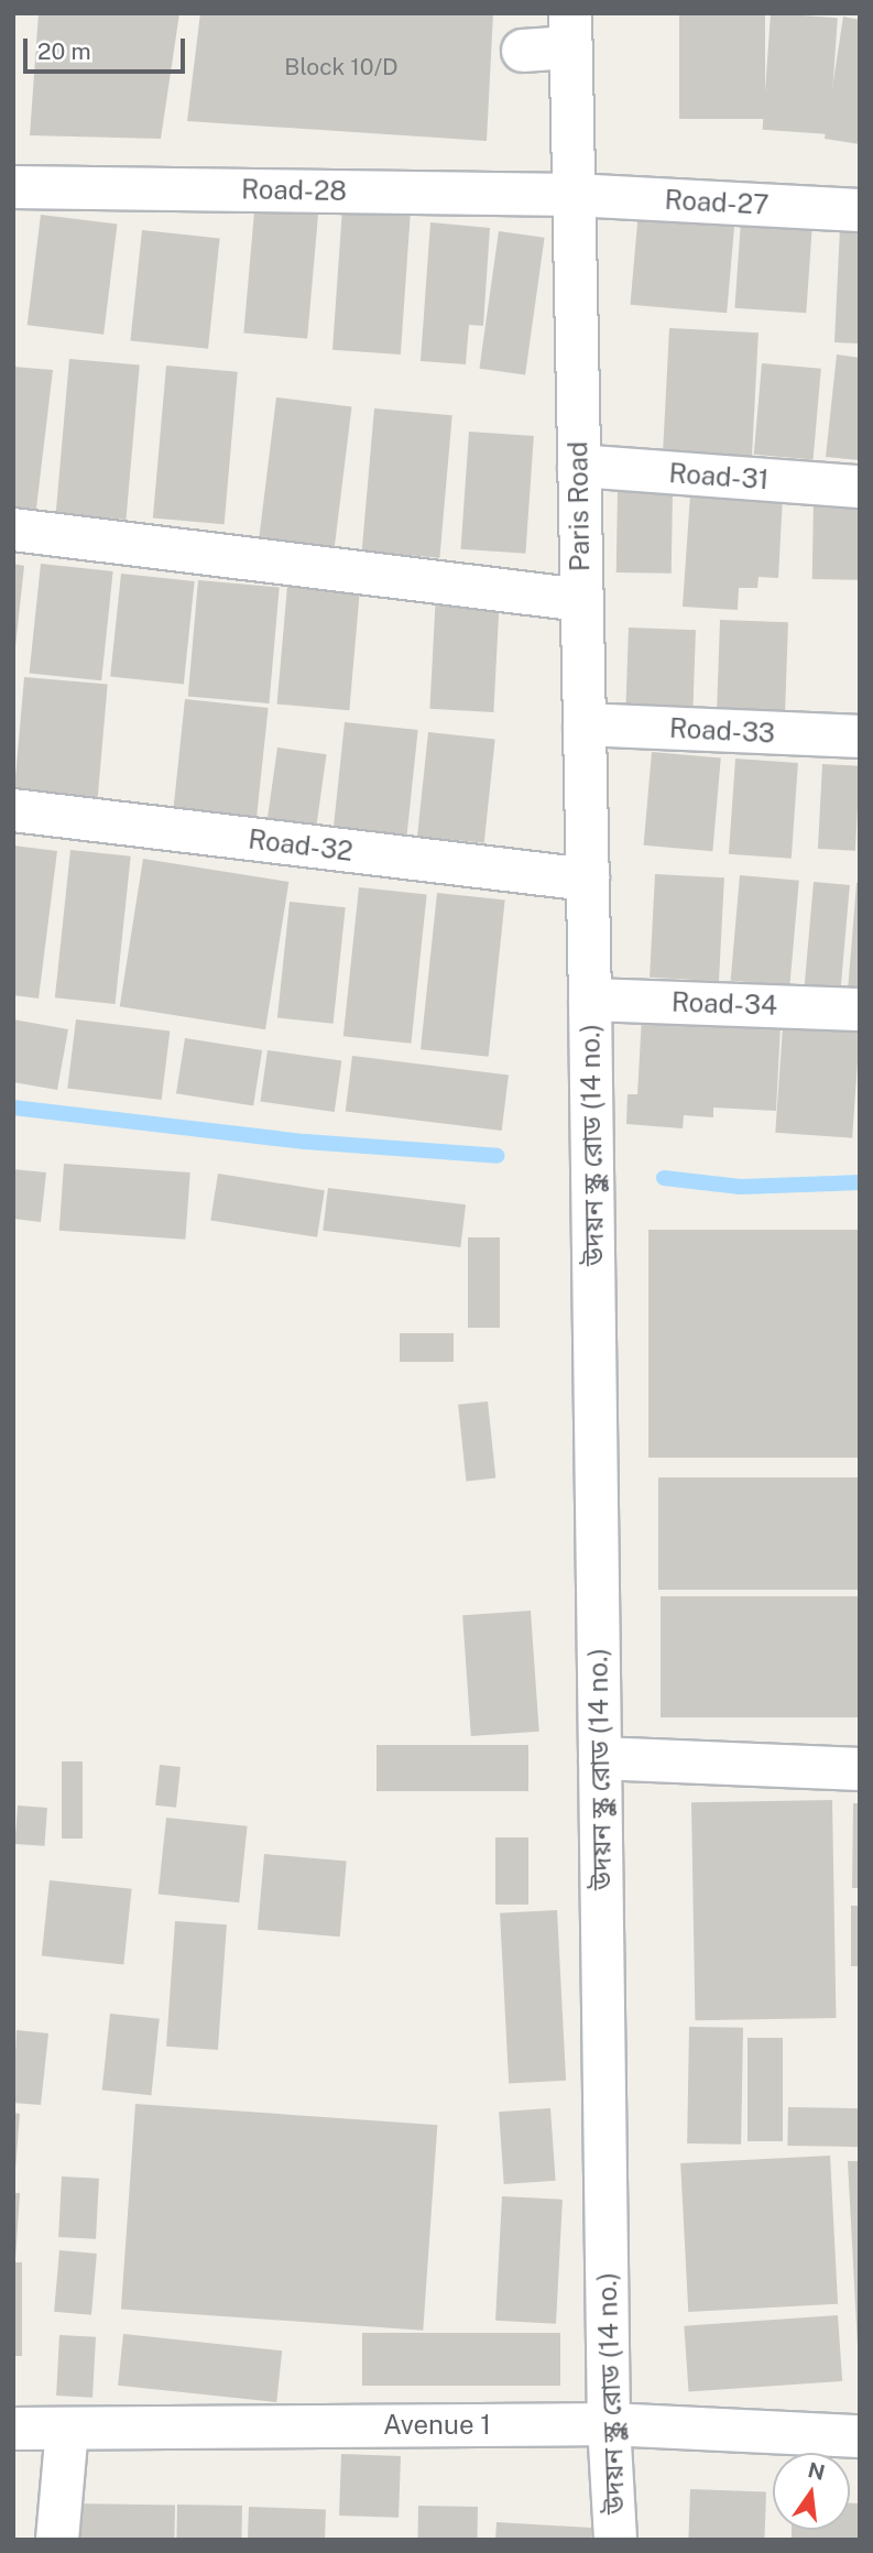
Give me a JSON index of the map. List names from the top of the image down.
{
  "streets": {
    "street": [
      "Road-28",
      "Road-27",
      "Road-31",
      "Paris Road",
      "Road-33",
      "Road-32",
      "Road-34",
      "উদয়ন স্কুল রোড (14 no.)",
      "Avenue 1"
    ]
  },
  "crossings": [
    ["Road-28", "Road-27"],
    ["Road-28", "Paris Road"],
    ["Road-27", "Paris Road"],
    ["Road-31", "Paris Road"],
    ["Paris Road", "Road-33"],
    ["Paris Road", "Road-32"],
    ["Paris Road", "Road-34"],
    ["Paris Road", "উদয়ন স্কুল রোড (14 no.)"],
    ["Road-34", "উদয়ন স্কুল রোড (14 no.)"],
    ["উদয়ন স্কুল রোড (14 no.)", "Avenue 1"]
  ],
  "house_numbers": ["Block 10/D"],
  "scale_bar": "20 m",
  "north": "top"
}
